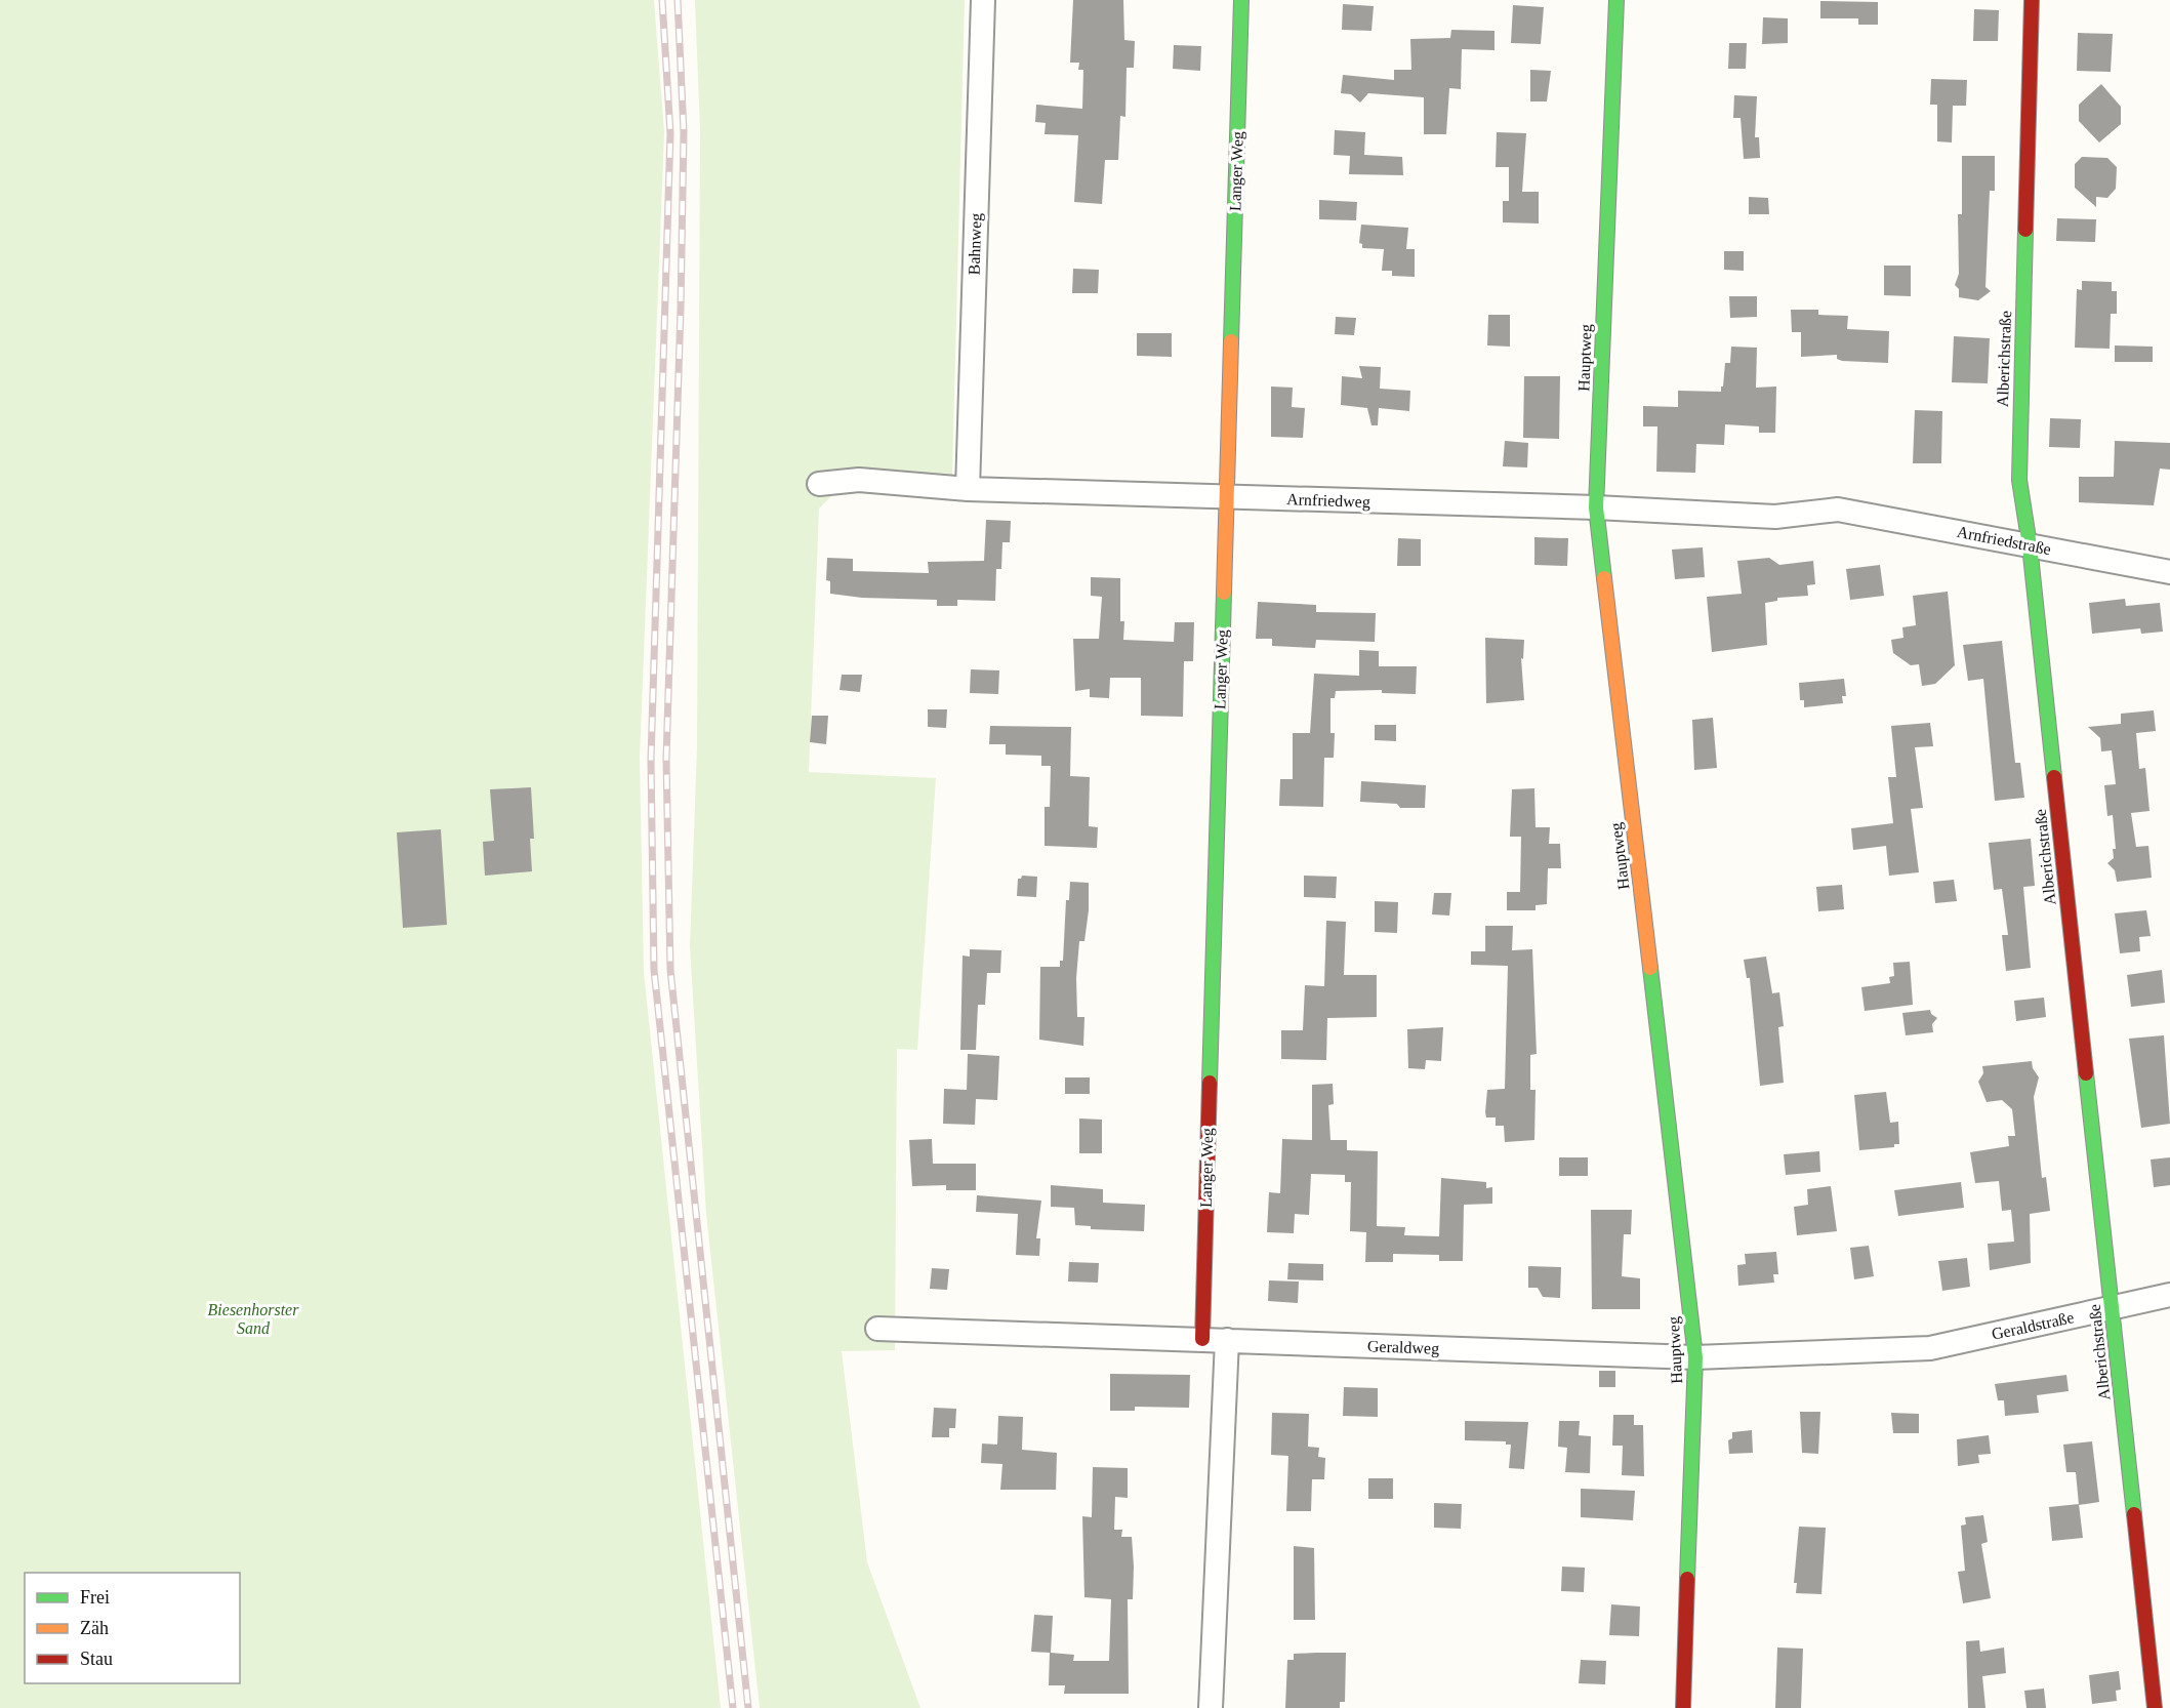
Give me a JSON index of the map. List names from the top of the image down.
{
  "streets": {
    "street": [
      "Langer Weg",
      "Bahnweg",
      "Hauptweg",
      "Alberichstraße",
      "Arnfriedweg",
      "Arnfriedstraße",
      "Geraldstraße",
      "Geraldweg"
    ]
  },
  "crossings": [
    ["Langer Weg", "Arnfriedweg"],
    ["Langer Weg", "Geraldweg"],
    ["Bahnweg", "Arnfriedweg"],
    ["Hauptweg", "Arnfriedweg"],
    ["Hauptweg", "Geraldweg"],
    ["Alberichstraße", "Arnfriedstraße"],
    ["Alberichstraße", "Geraldstraße"],
    ["Arnfriedweg", "Arnfriedstraße"],
    ["Geraldstraße", "Geraldweg"]
  ],
  "parks": ["Biesenhorster Sand"],
  "legend": ["Frei", "Zäh", "Stau"]
}
